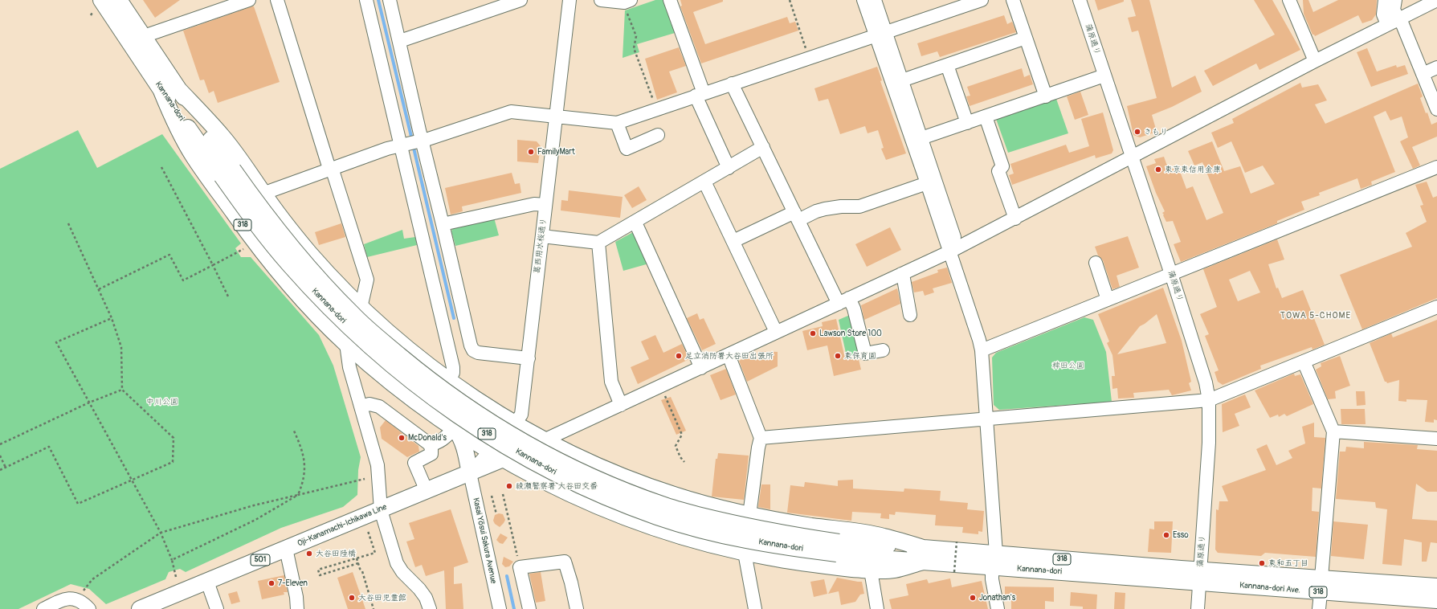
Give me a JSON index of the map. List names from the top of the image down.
{
  "streets": {
    "main road": [
      "Kannana-dori",
      "318",
      "Oji-Kanamachi-Ichikawa Line",
      "501",
      "Kannana-dori Ave."
    ],
    "street": ["蒲原通り", "葛西用水桜通り", "Kasai Yōsui Sakura Avenue"]
  },
  "crossings": [
    ["蒲原通り", "Kannana-dori"],
    ["蒲原通り", "Kannana-dori Ave."],
    ["Kannana-dori", "318"],
    ["Kannana-dori", "Kannana-dori Ave."],
    ["318", "葛西用水桜通り"],
    ["318", "Oji-Kanamachi-Ichikawa Line"],
    ["葛西用水桜通り", "Oji-Kanamachi-Ichikawa Line"],
    ["Oji-Kanamachi-Ichikawa Line", "Kasai Yōsui Sakura Avenue"]
  ],
  "districts": ["TOWA 5-CHOME"],
  "parks": ["稗田公園", "中川公園"],
  "places": [
    "きもり",
    "FamilyMart",
    "東京東信用金庫",
    "Lawson Store 100",
    "足立消防署大谷田出張所",
    "東保育園",
    "McDonald's",
    "綾瀬警察署 大谷田交番",
    "Esso",
    "大谷田陸橋",
    "東和五丁目",
    "7-Eleven",
    "大谷田児童館",
    "Jonathan's"
  ]
}
